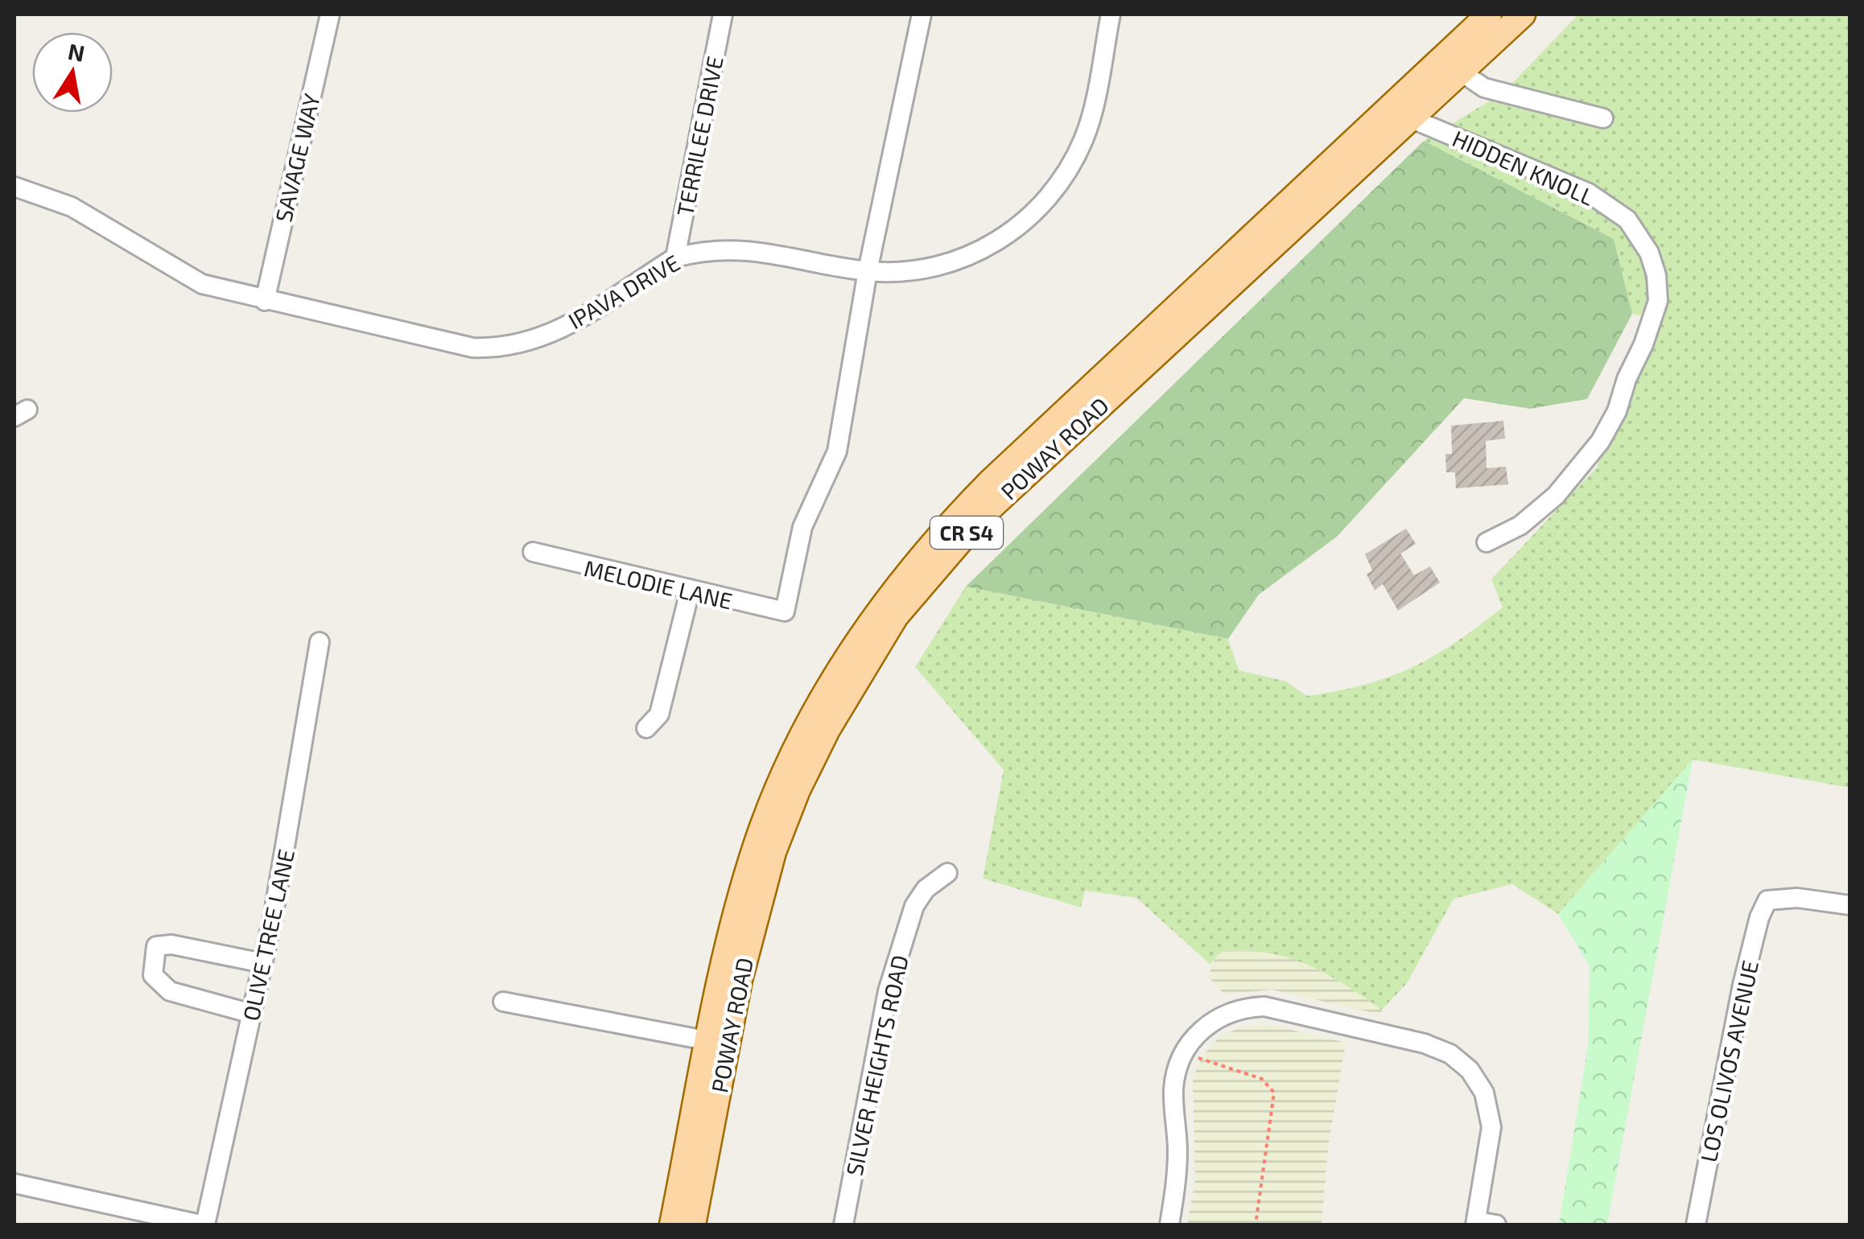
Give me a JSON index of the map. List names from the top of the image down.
{
  "streets": {
    "main road": ["POWAY ROAD", "CR S4"],
    "street": [
      "TERRILEE DRIVE",
      "SAVAGE WAY",
      "HIDDEN KNOLL",
      "IPAVA DRIVE",
      "MELODIE LANE",
      "OLIVE TREE LANE",
      "LOS OLIVOS AVENUE",
      "SILVER HEIGHTS ROAD"
    ]
  },
  "crossings": [
    ["TERRILEE DRIVE", "IPAVA DRIVE"],
    ["SAVAGE WAY", "IPAVA DRIVE"],
    ["HIDDEN KNOLL", "POWAY ROAD"],
    ["IPAVA DRIVE", "MELODIE LANE"]
  ],
  "north": "top"
}
